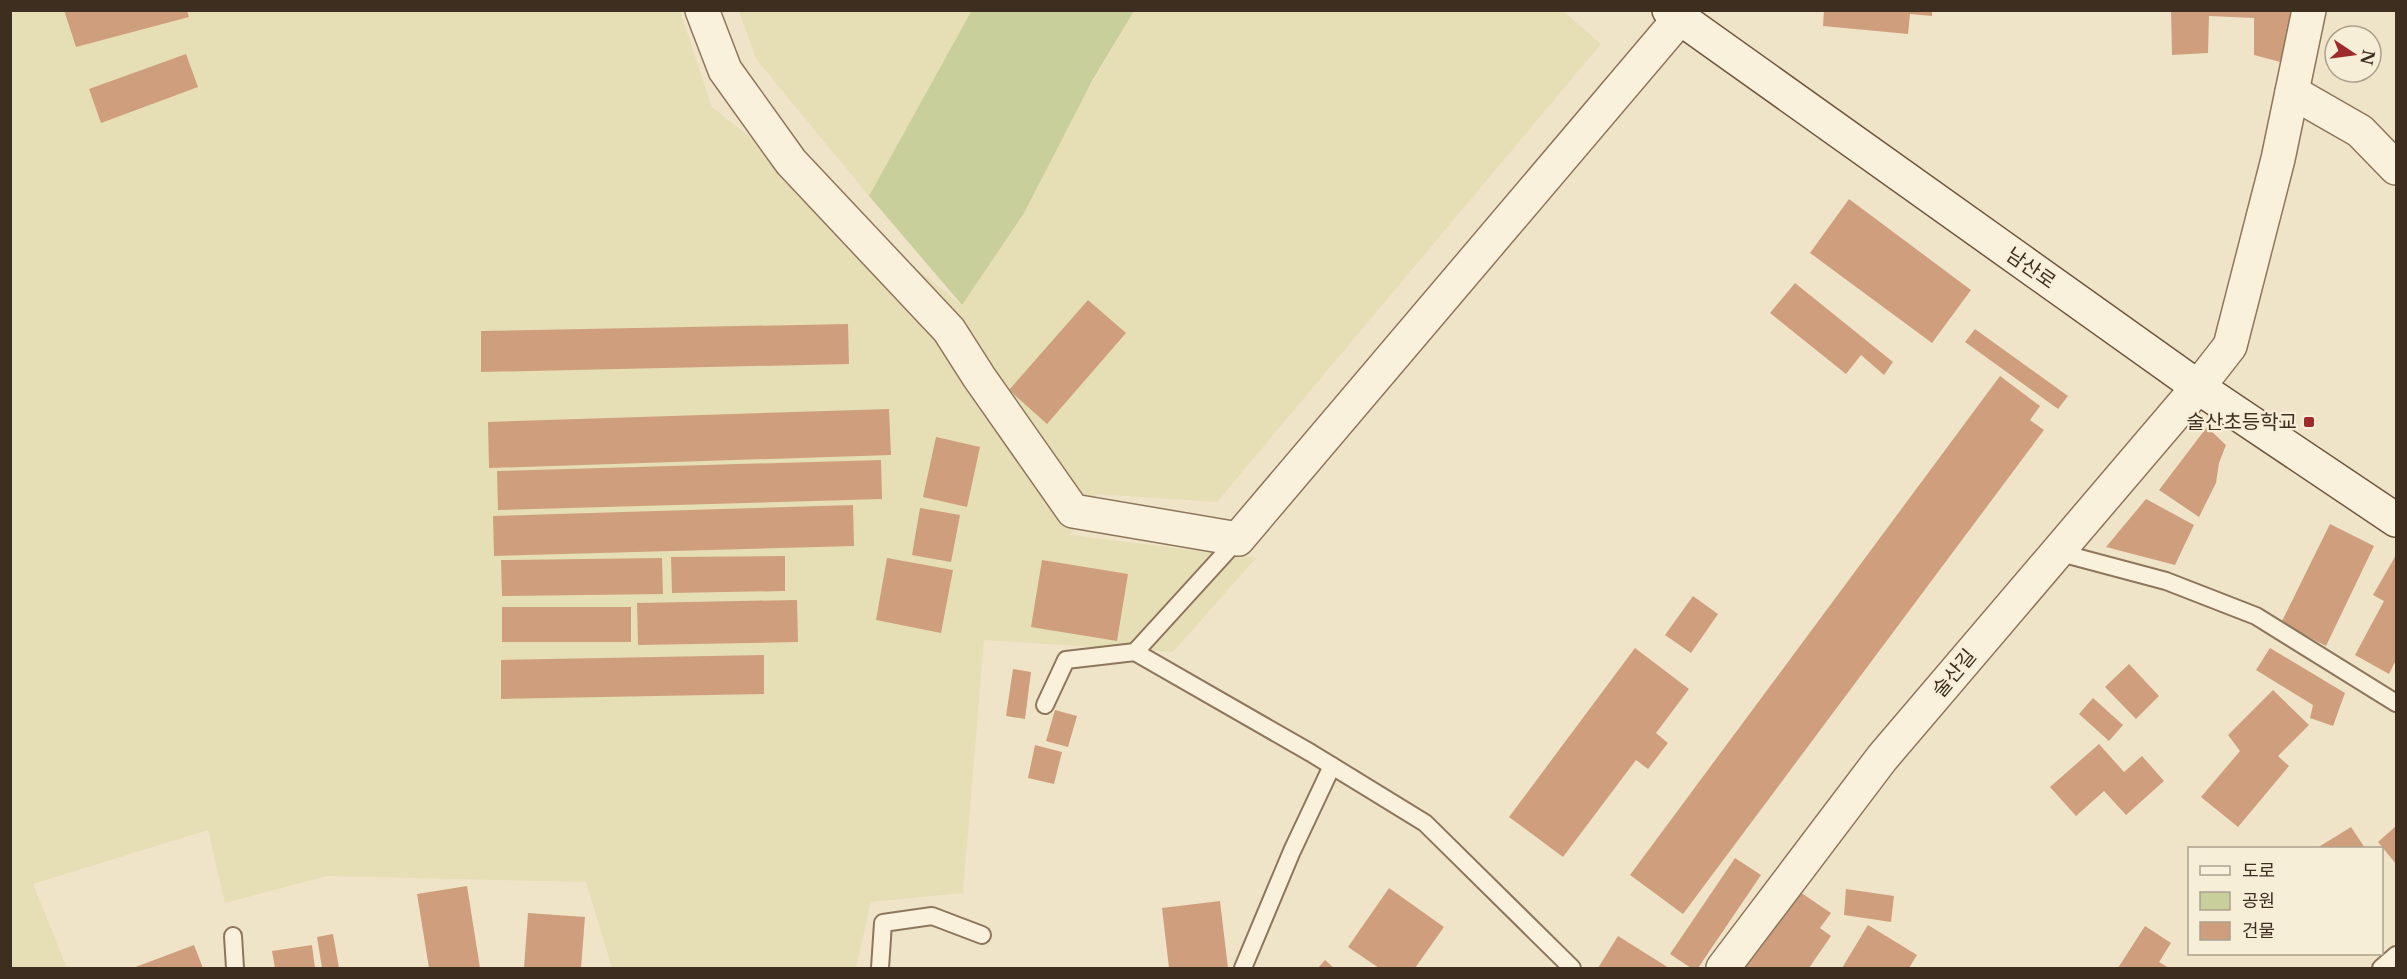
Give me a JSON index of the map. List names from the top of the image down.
{
  "streets": {
    "street": ["남산로", "술산길"]
  },
  "crossings": [
    ["남산로", "술산길"]
  ],
  "places": {
    "transit": ["술산초등학교"]
  },
  "legend": ["도로", "공원", "건물"],
  "north": "right"
}
